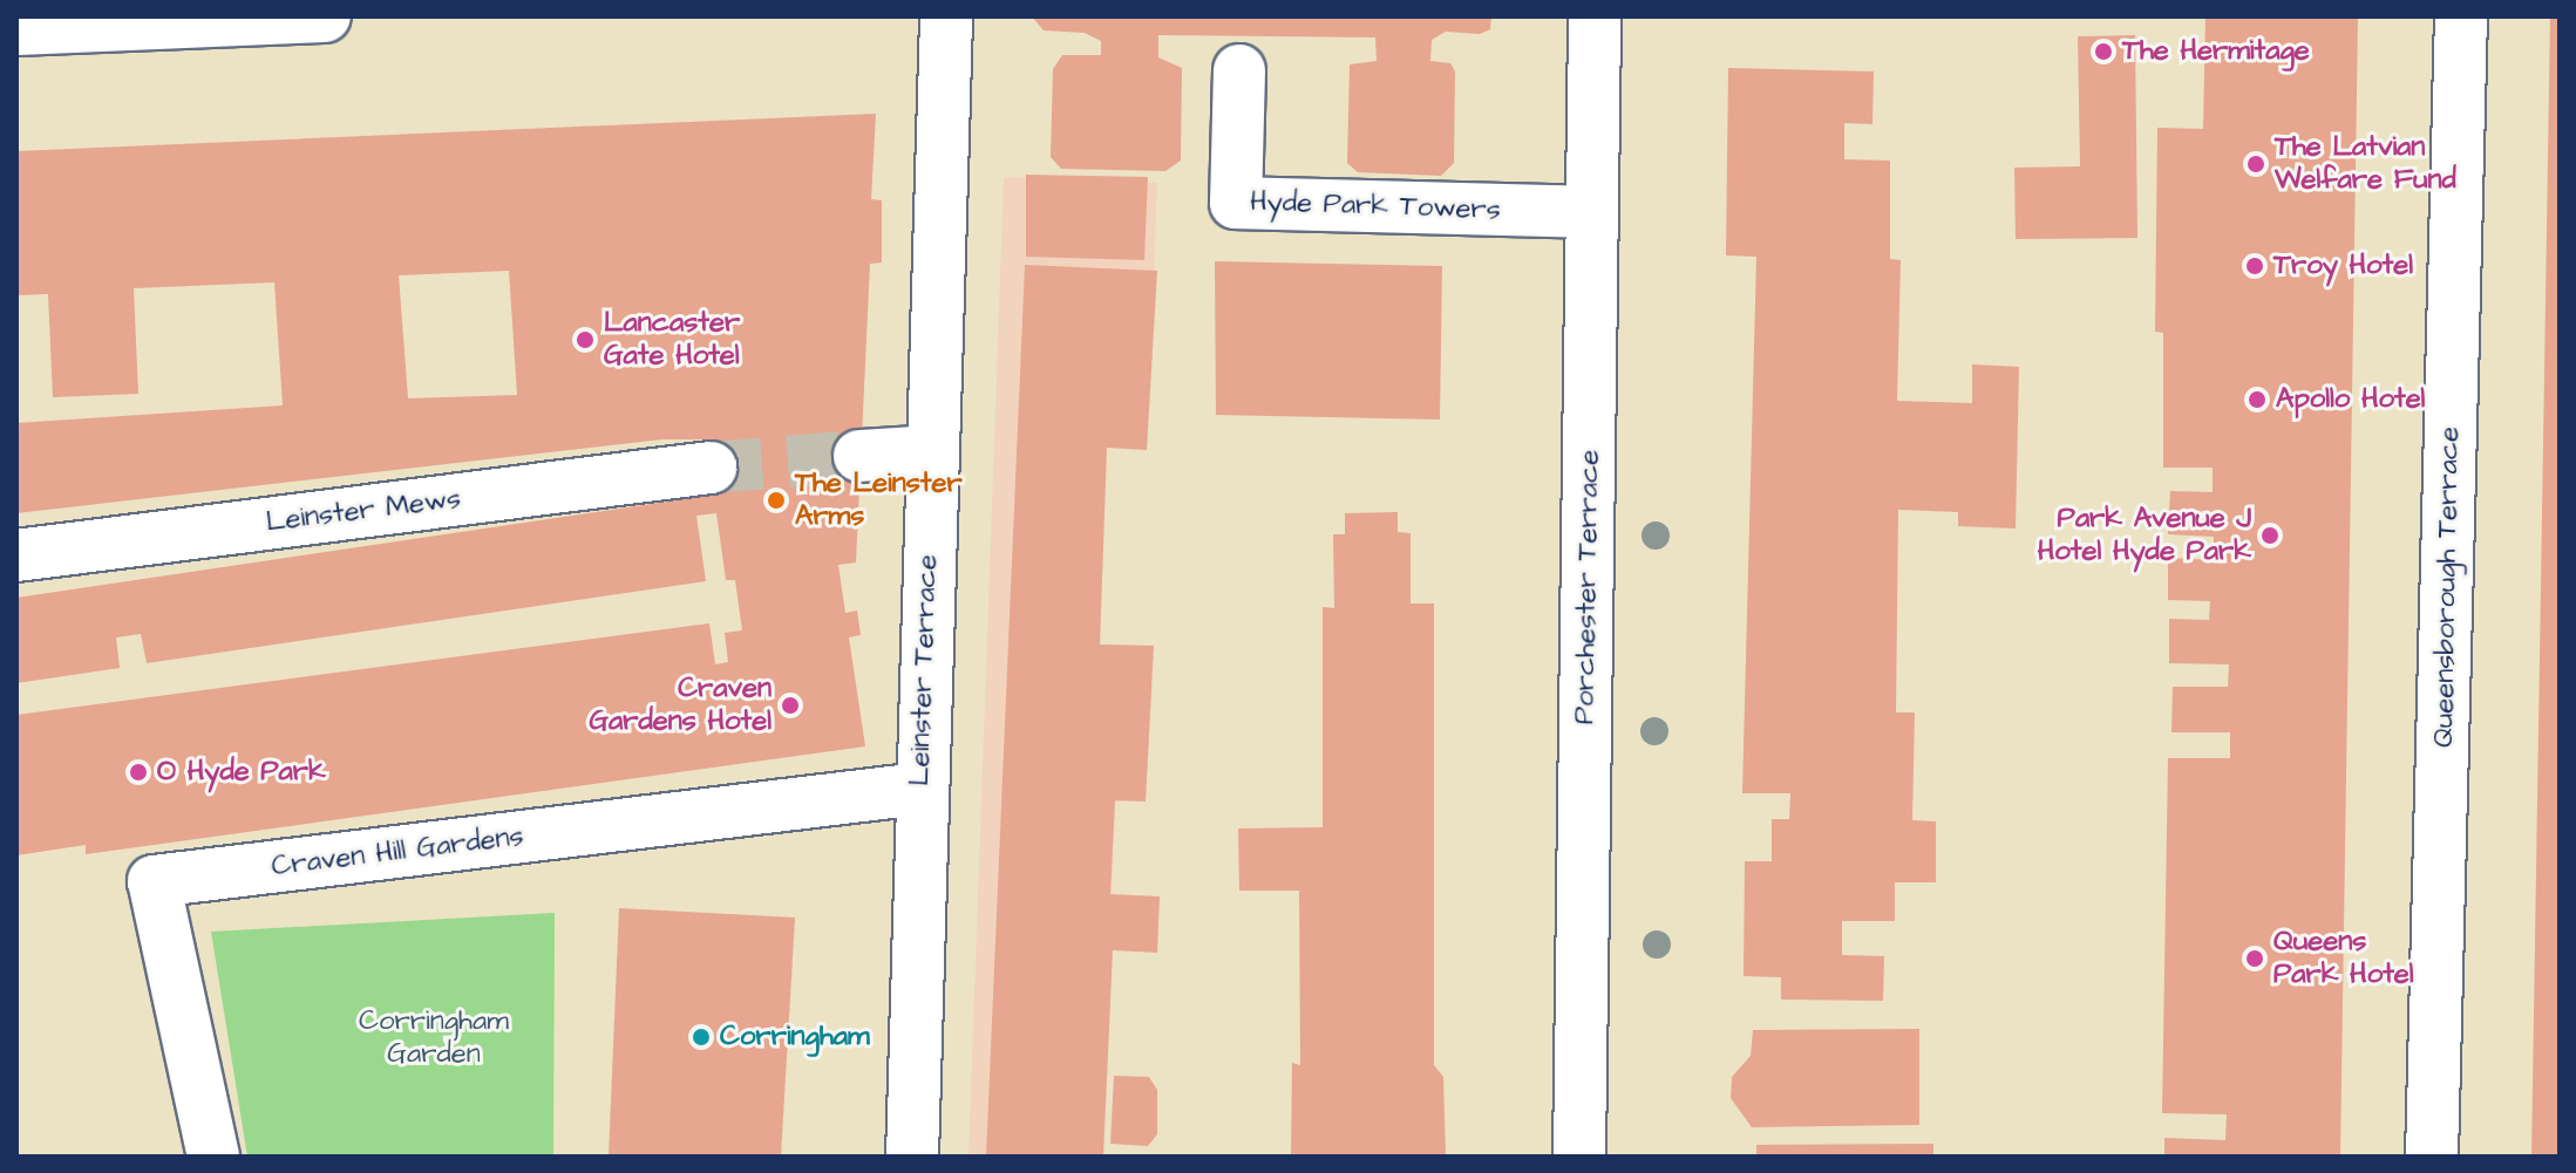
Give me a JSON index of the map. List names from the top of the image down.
{
  "streets": {
    "street": [
      "Hyde Park Towers",
      "Leinster Mews",
      "Porchester Terrace",
      "Queensborough Terrace",
      "Leinster Terrace",
      "Craven Hill Gardens"
    ]
  },
  "crossings": [
    ["Hyde Park Towers", "Porchester Terrace"],
    ["Leinster Terrace", "Craven Hill Gardens"]
  ],
  "parks": ["Corringham Garden"],
  "places": [
    "The Hermitage",
    "The Latvian Welfare Fund",
    "Troy Hotel",
    "Lancaster Gate Hotel",
    "Apollo Hotel",
    "The Leinster Arms",
    "Park Avenue J Hotel Hyde Park",
    "Craven Gardens Hotel",
    "O Hyde Park",
    "Queens Park Hotel",
    "Corringham"
  ]
}
